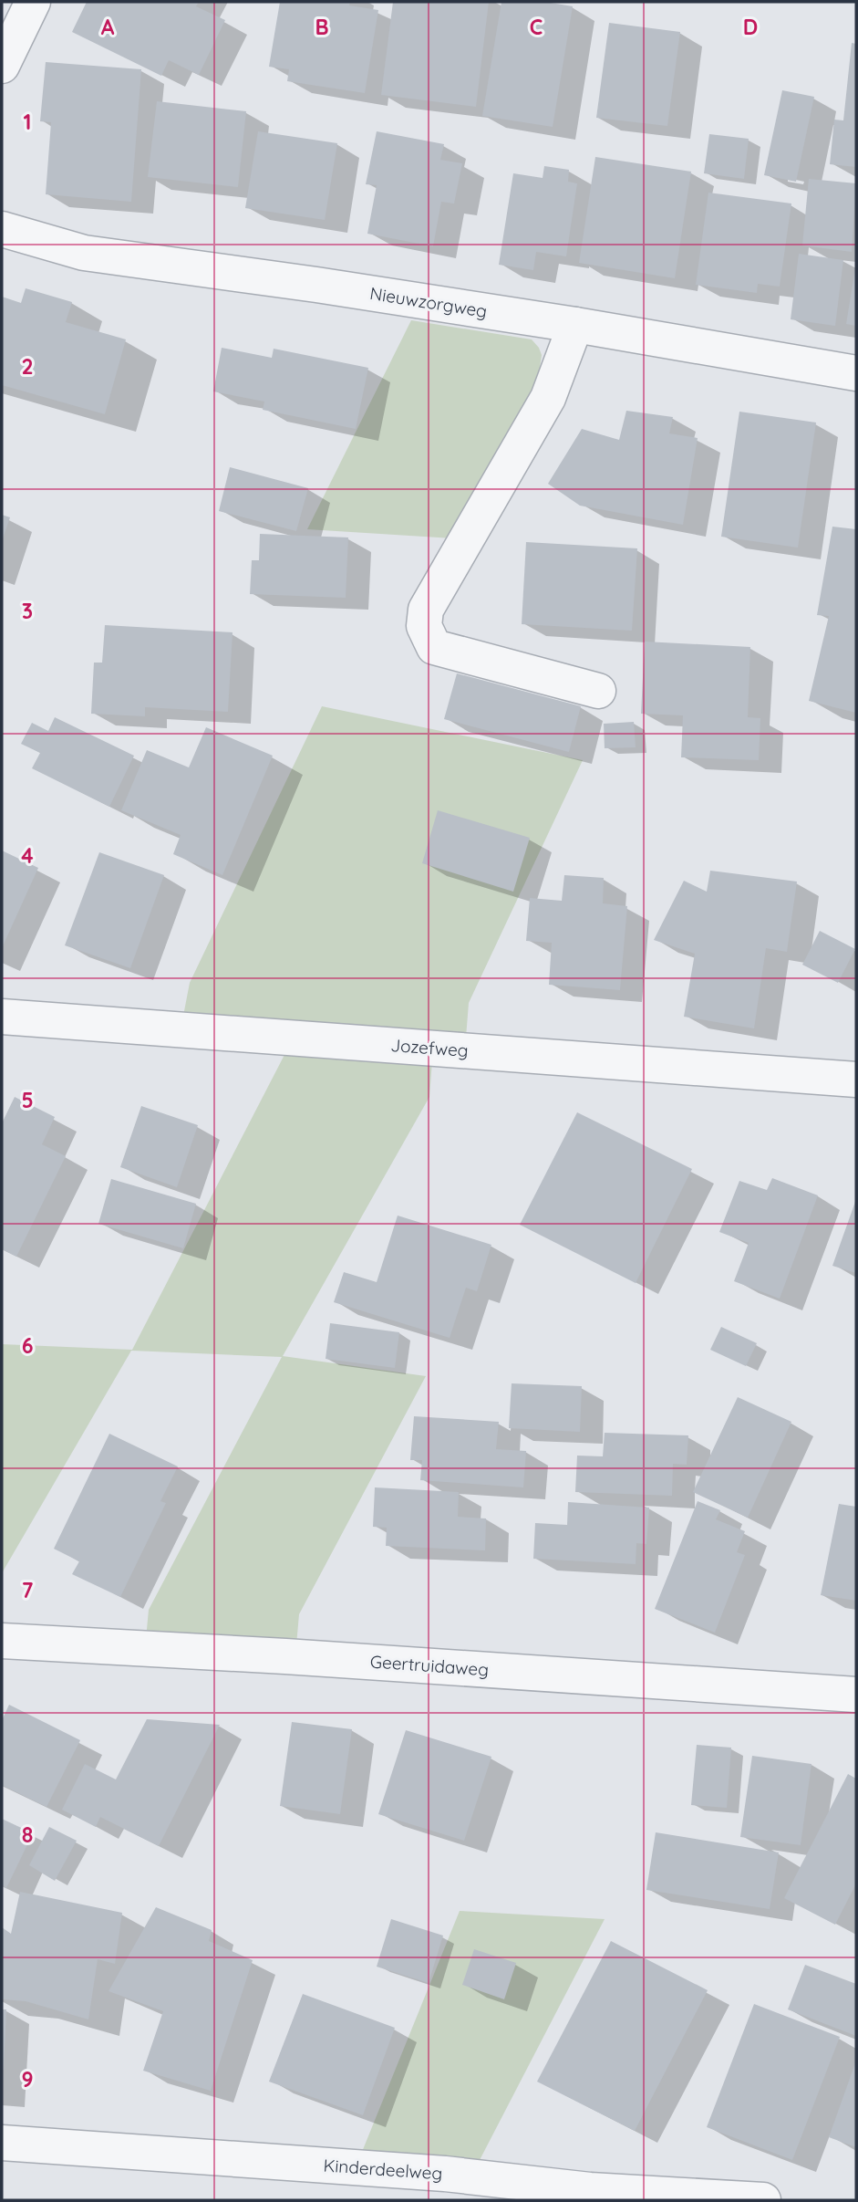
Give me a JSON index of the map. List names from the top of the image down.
{
  "streets": {
    "street": [
      "Nieuwzorgweg",
      "Jozefweg",
      "Geertruidaweg",
      "Kinderdeelweg"
    ]
  },
  "grid": {
    "columns": [
      "A",
      "B",
      "C",
      "D"
    ],
    "rows": [
      "1",
      "2",
      "3",
      "4",
      "5",
      "6",
      "7",
      "8",
      "9"
    ]
  }
}
